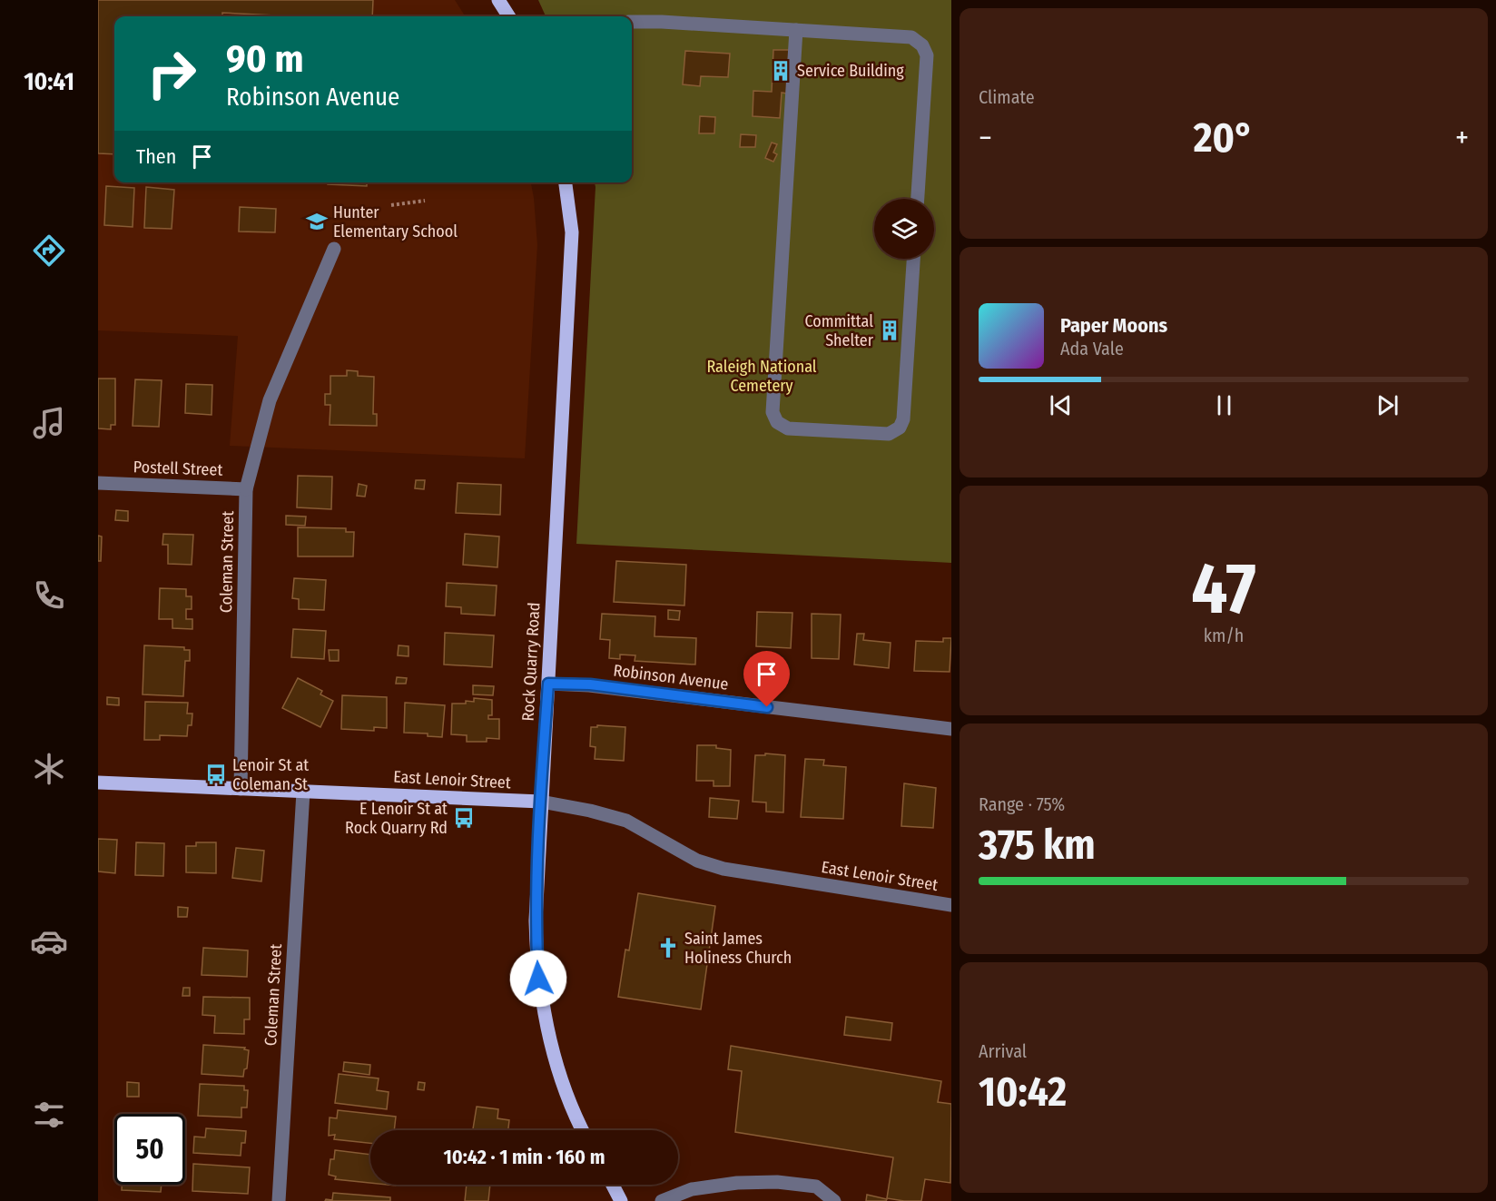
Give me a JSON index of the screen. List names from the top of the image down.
{
  "streets": {
    "main road": ["Rock Quarry Road", "East Lenoir Street"],
    "street": ["Postell Street", "Coleman Street", "Robinson Avenue"]
  },
  "crossings": [
    ["Postell Street", "Coleman Street"],
    ["Coleman Street", "East Lenoir Street"],
    ["Rock Quarry Road", "Robinson Avenue"],
    ["Rock Quarry Road", "East Lenoir Street"]
  ],
  "parks": ["Raleigh National Cemetery"],
  "places": {
    "building": ["Service Building", "Committal Shelter"],
    "school or university": ["Hunter Elementary School"],
    "bus stop": ["Lenoir St at Coleman St", "E Lenoir St at Rock Quarry Rd"],
    "church": ["Saint James Holiness Church"]
  },
  "page": {
    "tabs": "10:41",
    "tile": [
      "Climate",
      ["47", "km/h"],
      ["Range · 75%", "375 km"],
      ["Arrival", "10:42"]
    ],
    "turn": ["90 m", "Robinson Avenue"],
    "heat": ["−", "20°", "+"],
    "then": "Then",
    "song": ["Paper Moons", "Ada Vale"],
    "limit": "50",
    "trip": "10:42 · 1 min · 160 m"
  }
}
